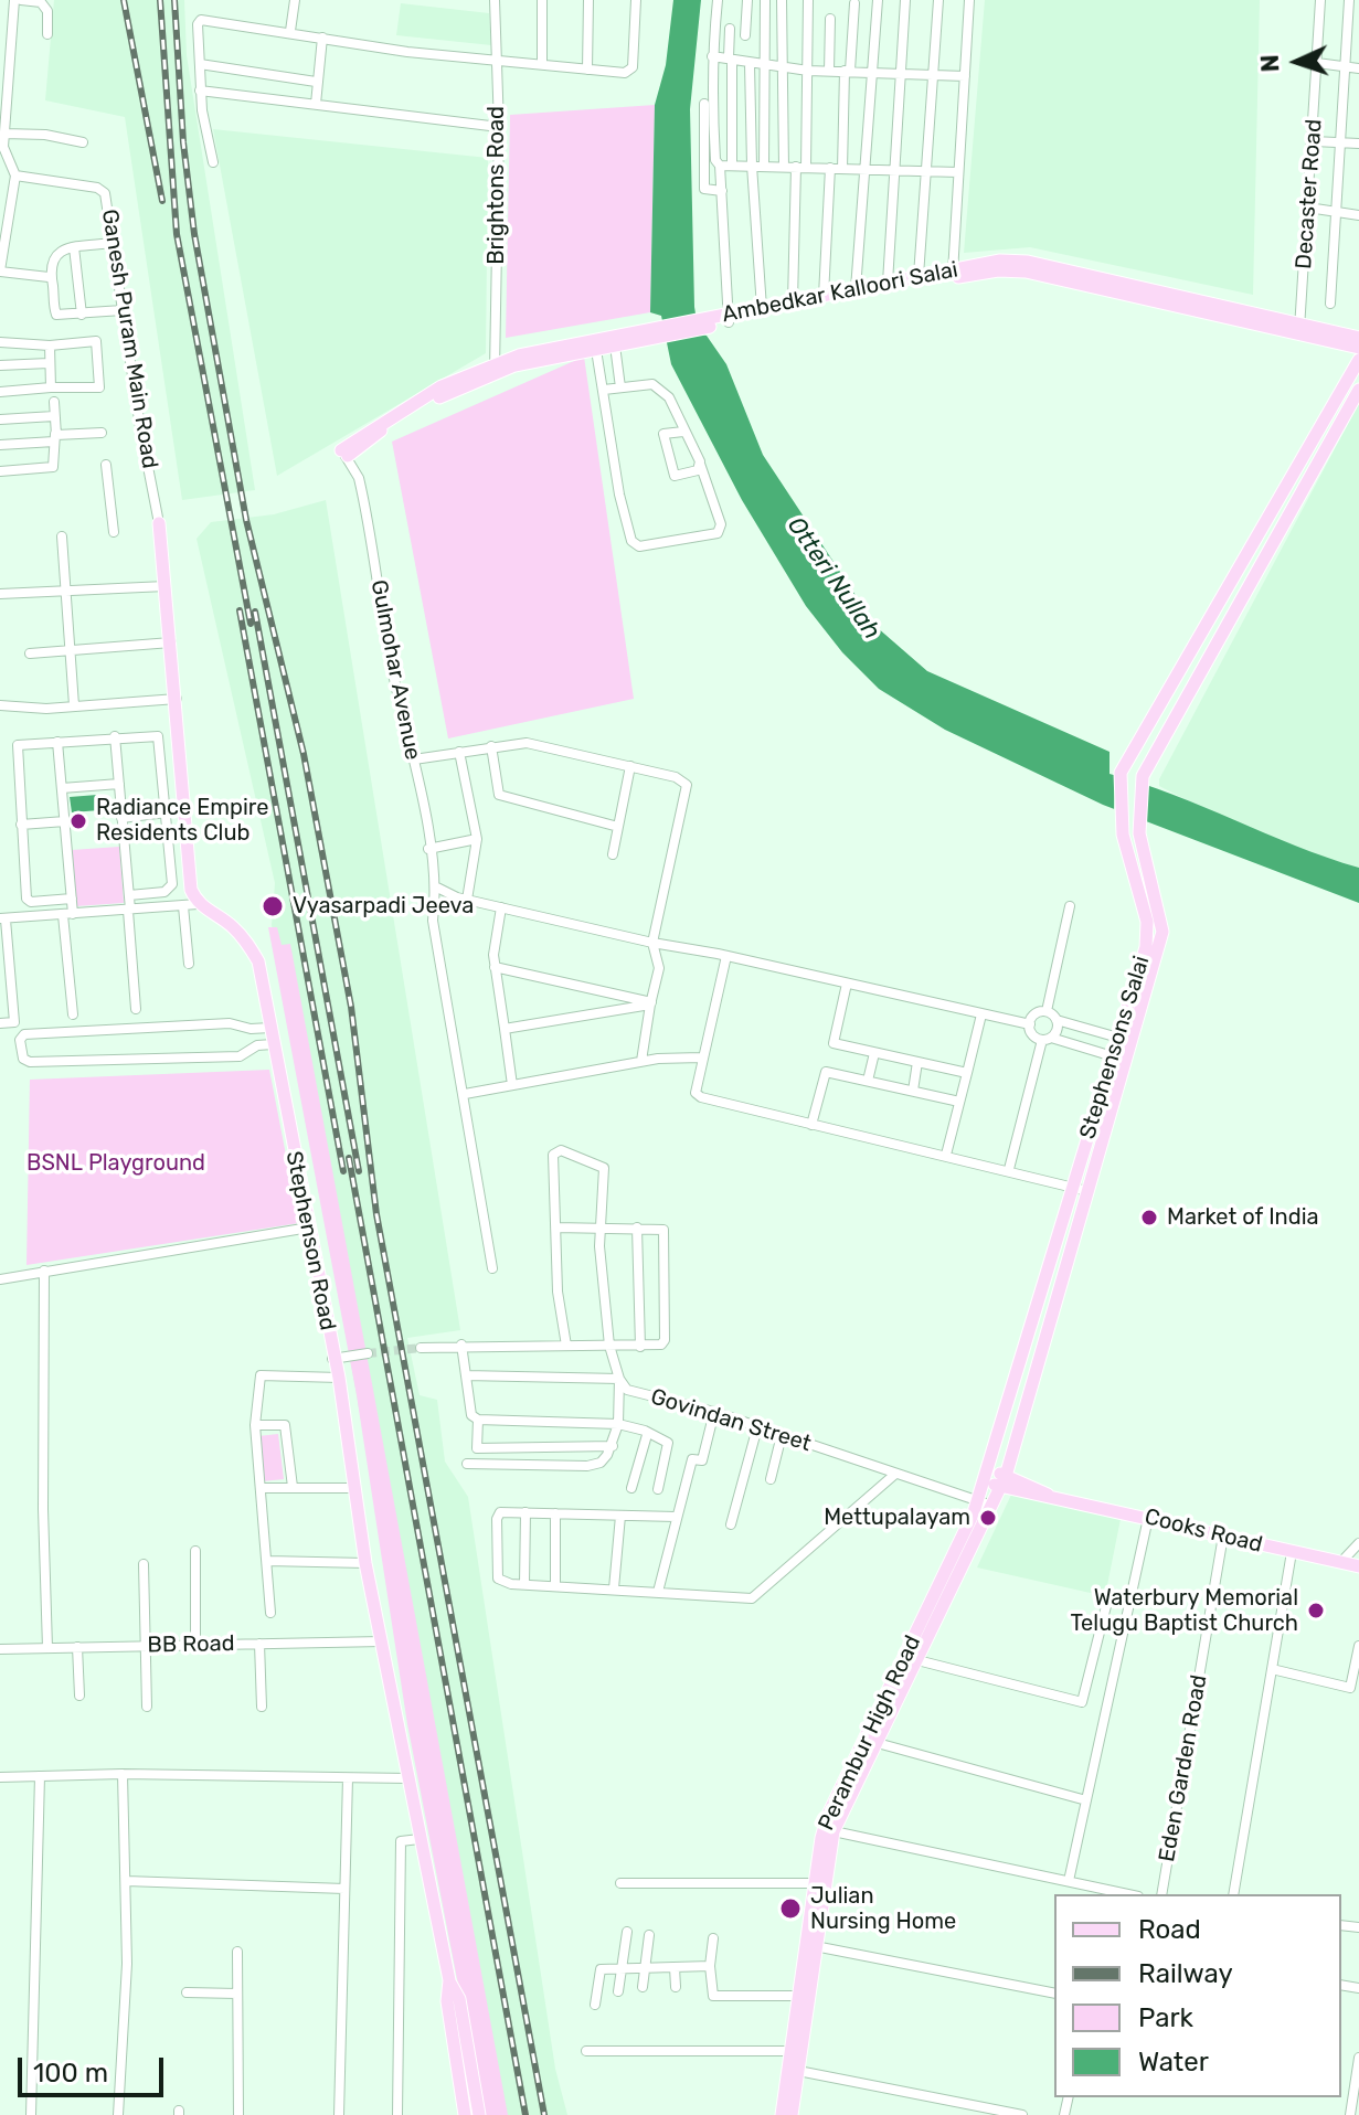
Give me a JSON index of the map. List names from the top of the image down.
{
  "streets": {
    "main road": [
      "Ambedkar Kalloori Salai",
      "Stephensons Salai",
      "Stephenson Road",
      "Cooks Road",
      "Perambur High Road"
    ],
    "street": [
      "Brightons Road",
      "Decaster Road",
      "Ganesh Puram Main Road",
      "Gulmohar Avenue",
      "Govindan Street",
      "BB Road",
      "Eden Garden Road"
    ]
  },
  "crossings": [
    ["Brightons Road", "Ambedkar Kalloori Salai"],
    ["Decaster Road", "Ambedkar Kalloori Salai"],
    ["Ambedkar Kalloori Salai", "Gulmohar Avenue"],
    ["Stephensons Salai", "Cooks Road"],
    ["Stephensons Salai", "Perambur High Road"],
    ["Stephenson Road", "BB Road"],
    ["Govindan Street", "Perambur High Road"],
    ["Cooks Road", "Perambur High Road"],
    ["Cooks Road", "Eden Garden Road"]
  ],
  "water": ["Otteri Nullah"],
  "parks": ["BSNL Playground"],
  "places": [
    "Radiance Empire Residents Club",
    "Vyasarpadi Jeeva",
    "Market of India",
    "Mettupalayam",
    "Waterbury Memorial Telugu Baptist Church",
    "Julian Nursing Home"
  ],
  "legend": [
    "Road",
    "Railway",
    "Park",
    "Water"
  ],
  "scale_bar": "100 m",
  "north": "left"
}
